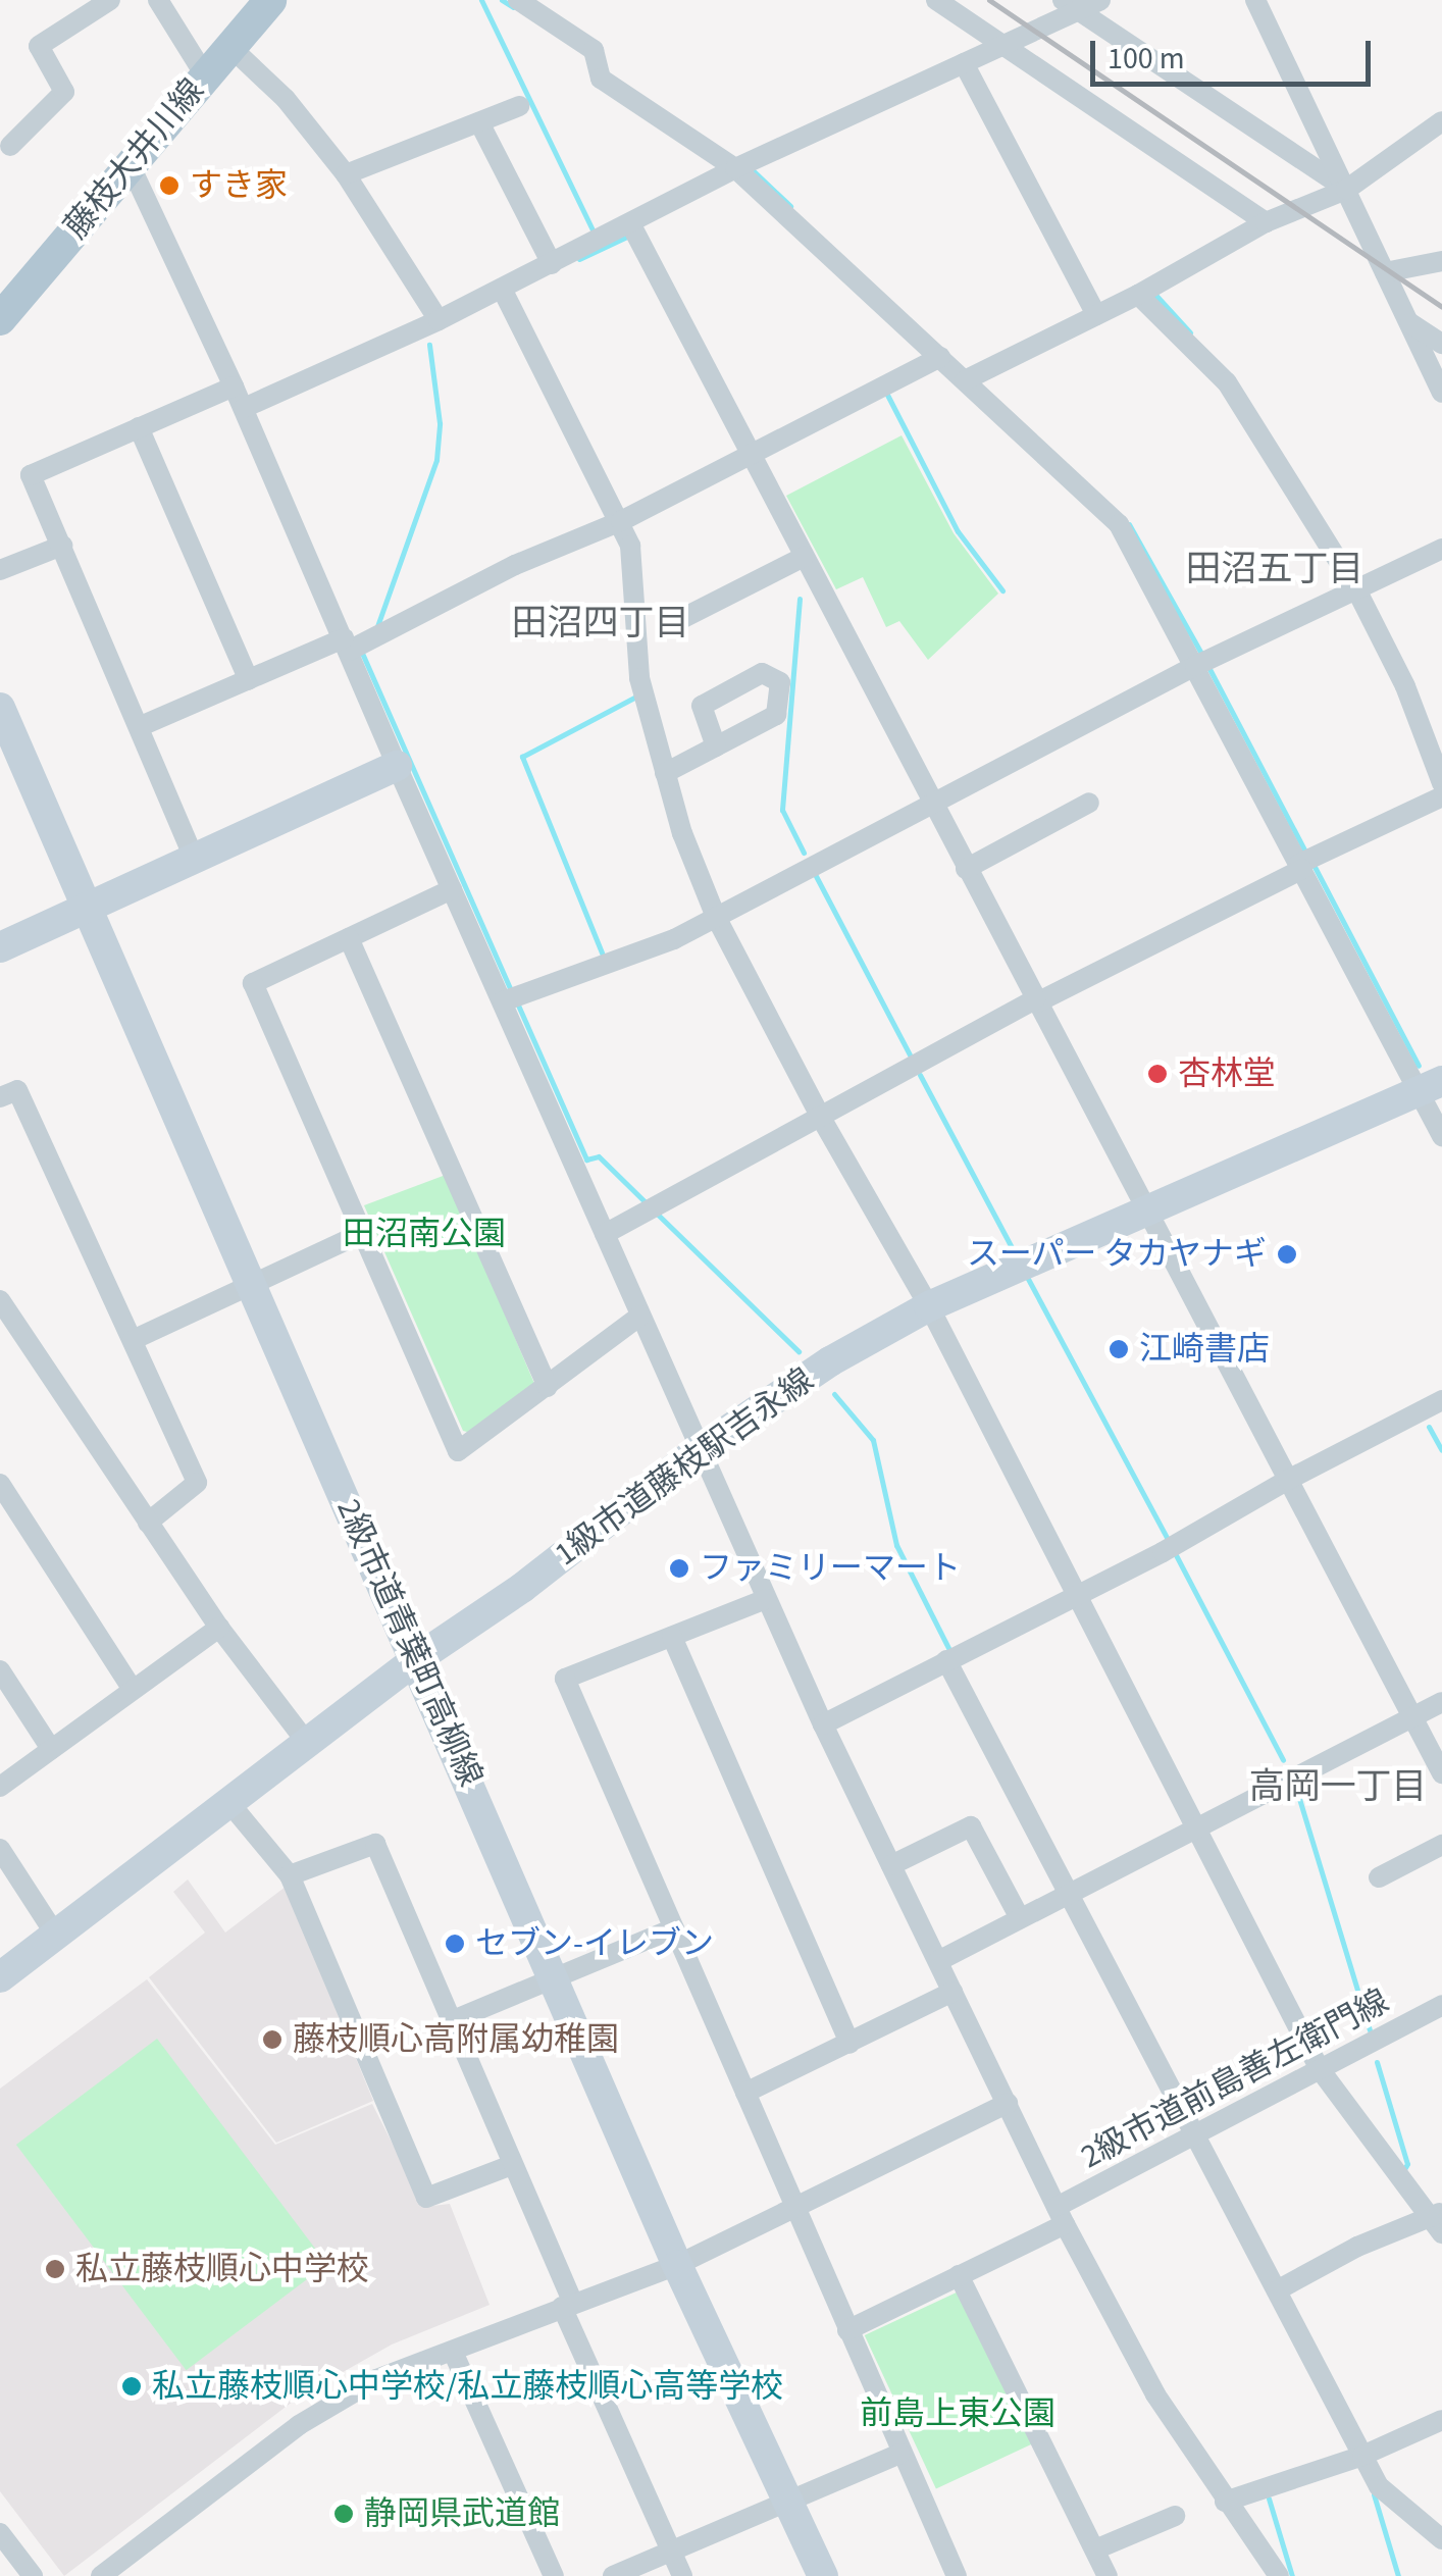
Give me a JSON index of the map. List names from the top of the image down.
{
  "streets": {
    "main road": ["藤枝大井川線"],
    "street": ["1級市道藤枝駅吉永線", "2級市道青葉町高柳線", "2級市道前島善左衛門線"]
  },
  "crossings": [
    ["1級市道藤枝駅吉永線", "2級市道青葉町高柳線"]
  ],
  "districts": ["田沼五丁目", "田沼四丁目", "高岡一丁目"],
  "parks": ["田沼南公園", "前島上東公園"],
  "places": [
    "すき家",
    "杏林堂",
    "スーパー タカヤナギ",
    "江崎書店",
    "ファミリーマート",
    "セブン-イレブン",
    "藤枝順心高附属幼稚園",
    "私立藤枝順心中学校",
    "私立藤枝順心中学校/私立藤枝順心高等学校",
    "静岡県武道館"
  ],
  "scale_bar": "100 m"
}
